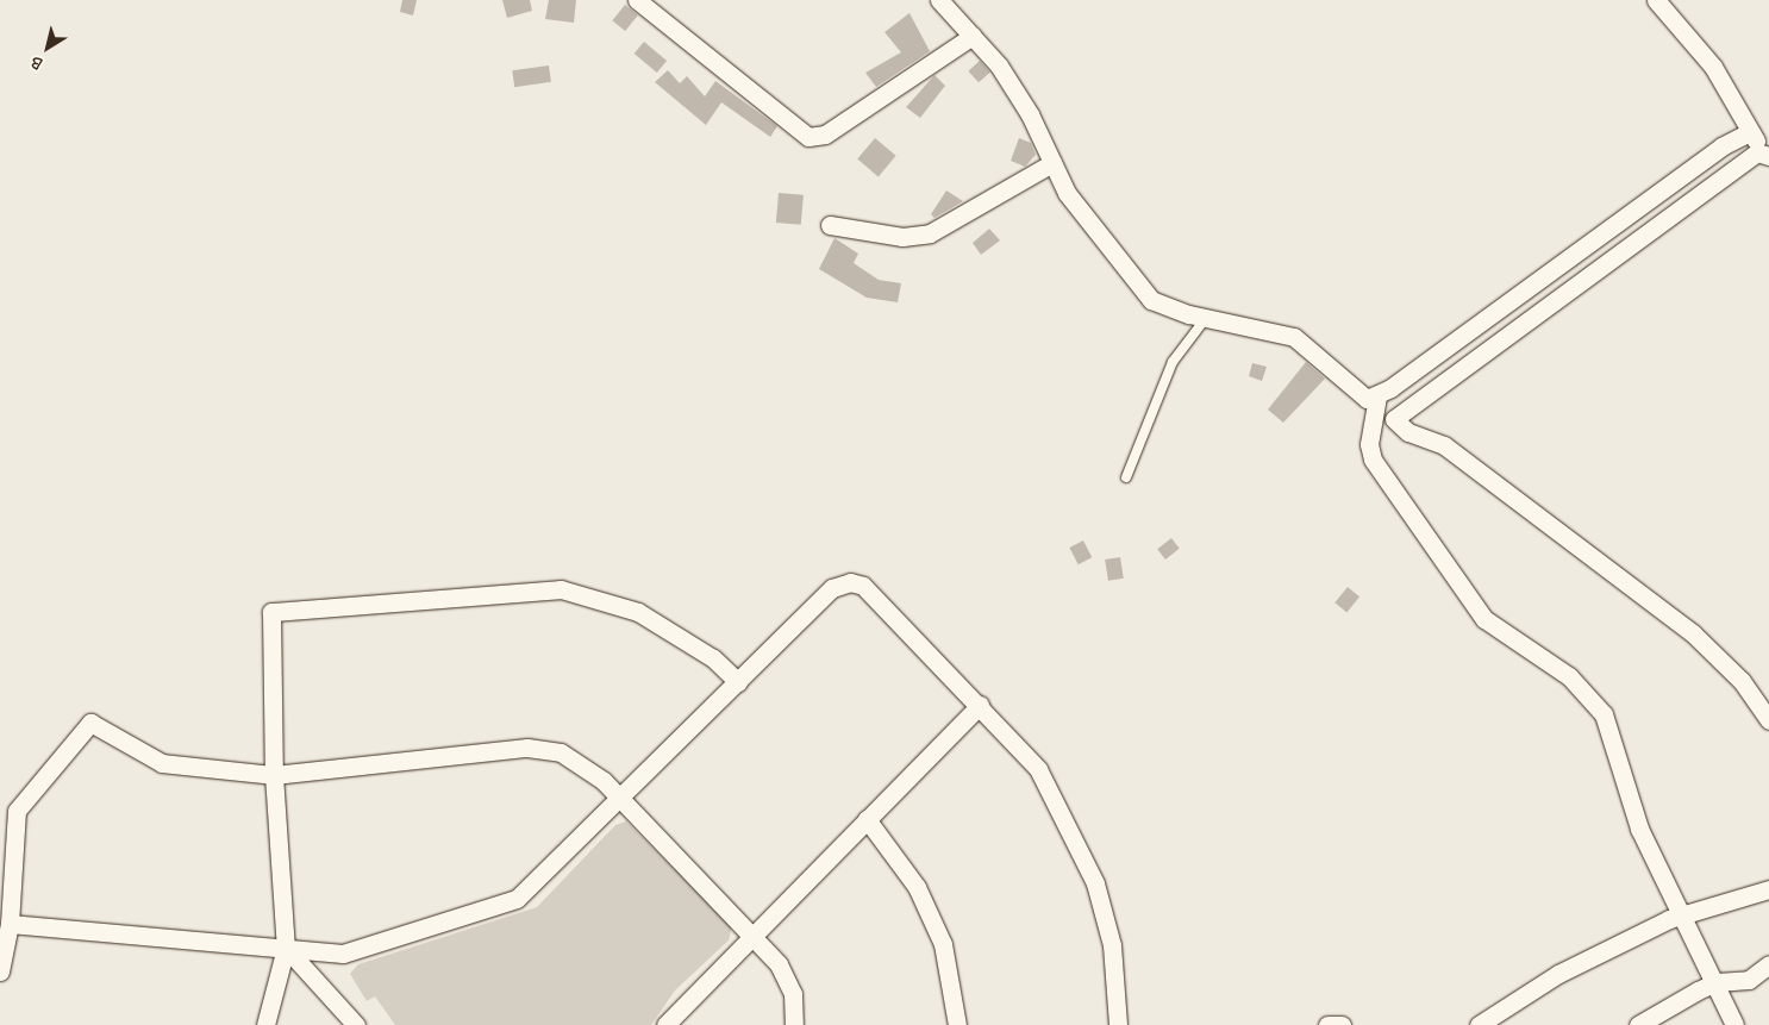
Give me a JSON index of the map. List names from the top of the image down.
{
  "north": "bottom left"
}
